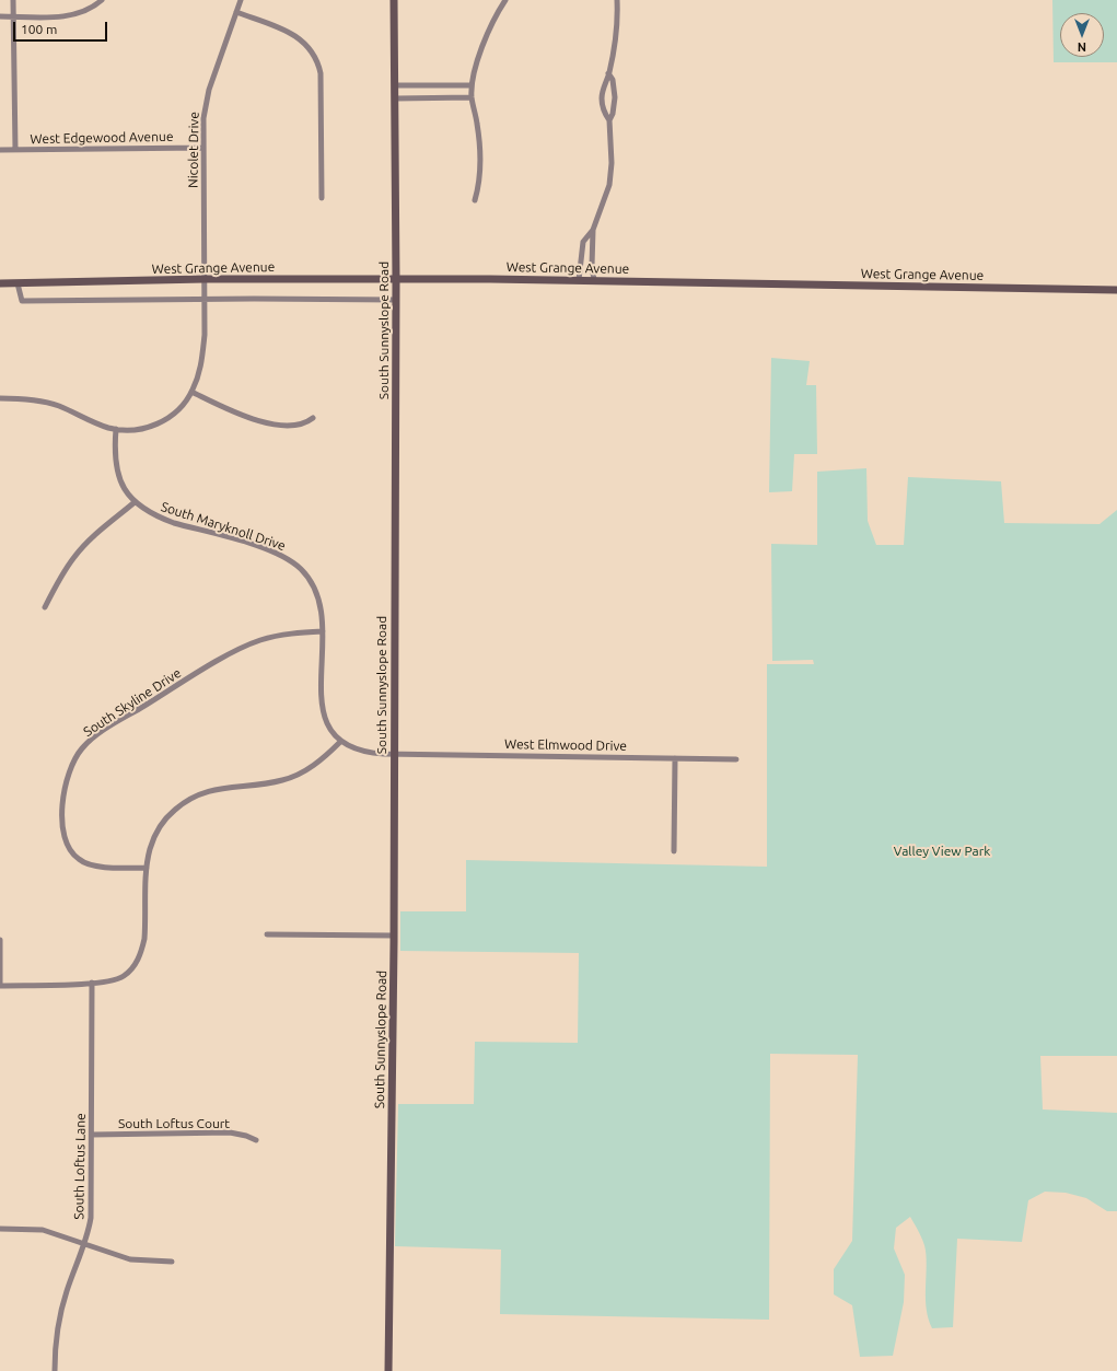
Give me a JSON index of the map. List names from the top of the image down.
{
  "streets": {
    "street": [
      "West Edgewood Avenue",
      "Nicolet Drive",
      "West Grange Avenue",
      "South Sunnyslope Road",
      "South Maryknoll Drive",
      "South Skyline Drive",
      "West Elmwood Drive",
      "South Loftus Court",
      "South Loftus Lane"
    ]
  },
  "crossings": [
    ["West Edgewood Avenue", "Nicolet Drive"],
    ["Nicolet Drive", "West Grange Avenue"],
    ["West Grange Avenue", "South Sunnyslope Road"],
    ["South Sunnyslope Road", "West Elmwood Drive"],
    ["South Maryknoll Drive", "South Skyline Drive"],
    ["South Loftus Court", "South Loftus Lane"]
  ],
  "parks": ["Valley View Park"],
  "scale_bar": "100 m",
  "north": "bottom"
}
